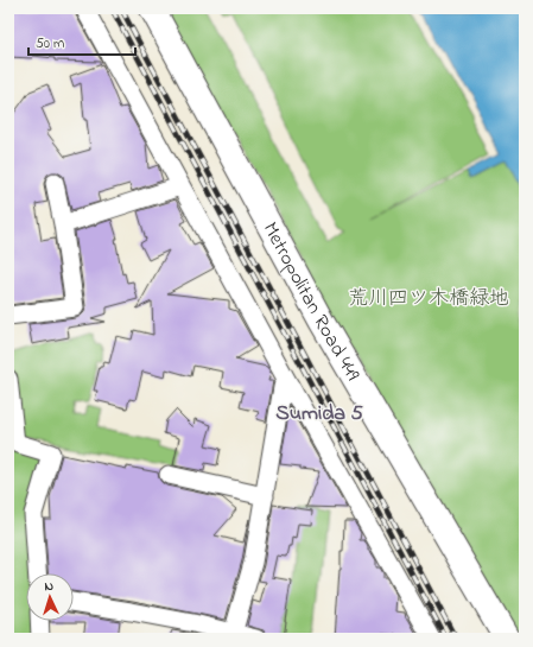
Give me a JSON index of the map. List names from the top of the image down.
{
  "streets": {
    "main road": ["Metropolitan Road 449"]
  },
  "districts": ["Sumida 5"],
  "parks": ["荒川四ツ木橋緑地"],
  "scale_bar": "50 m",
  "north": "top"
}
